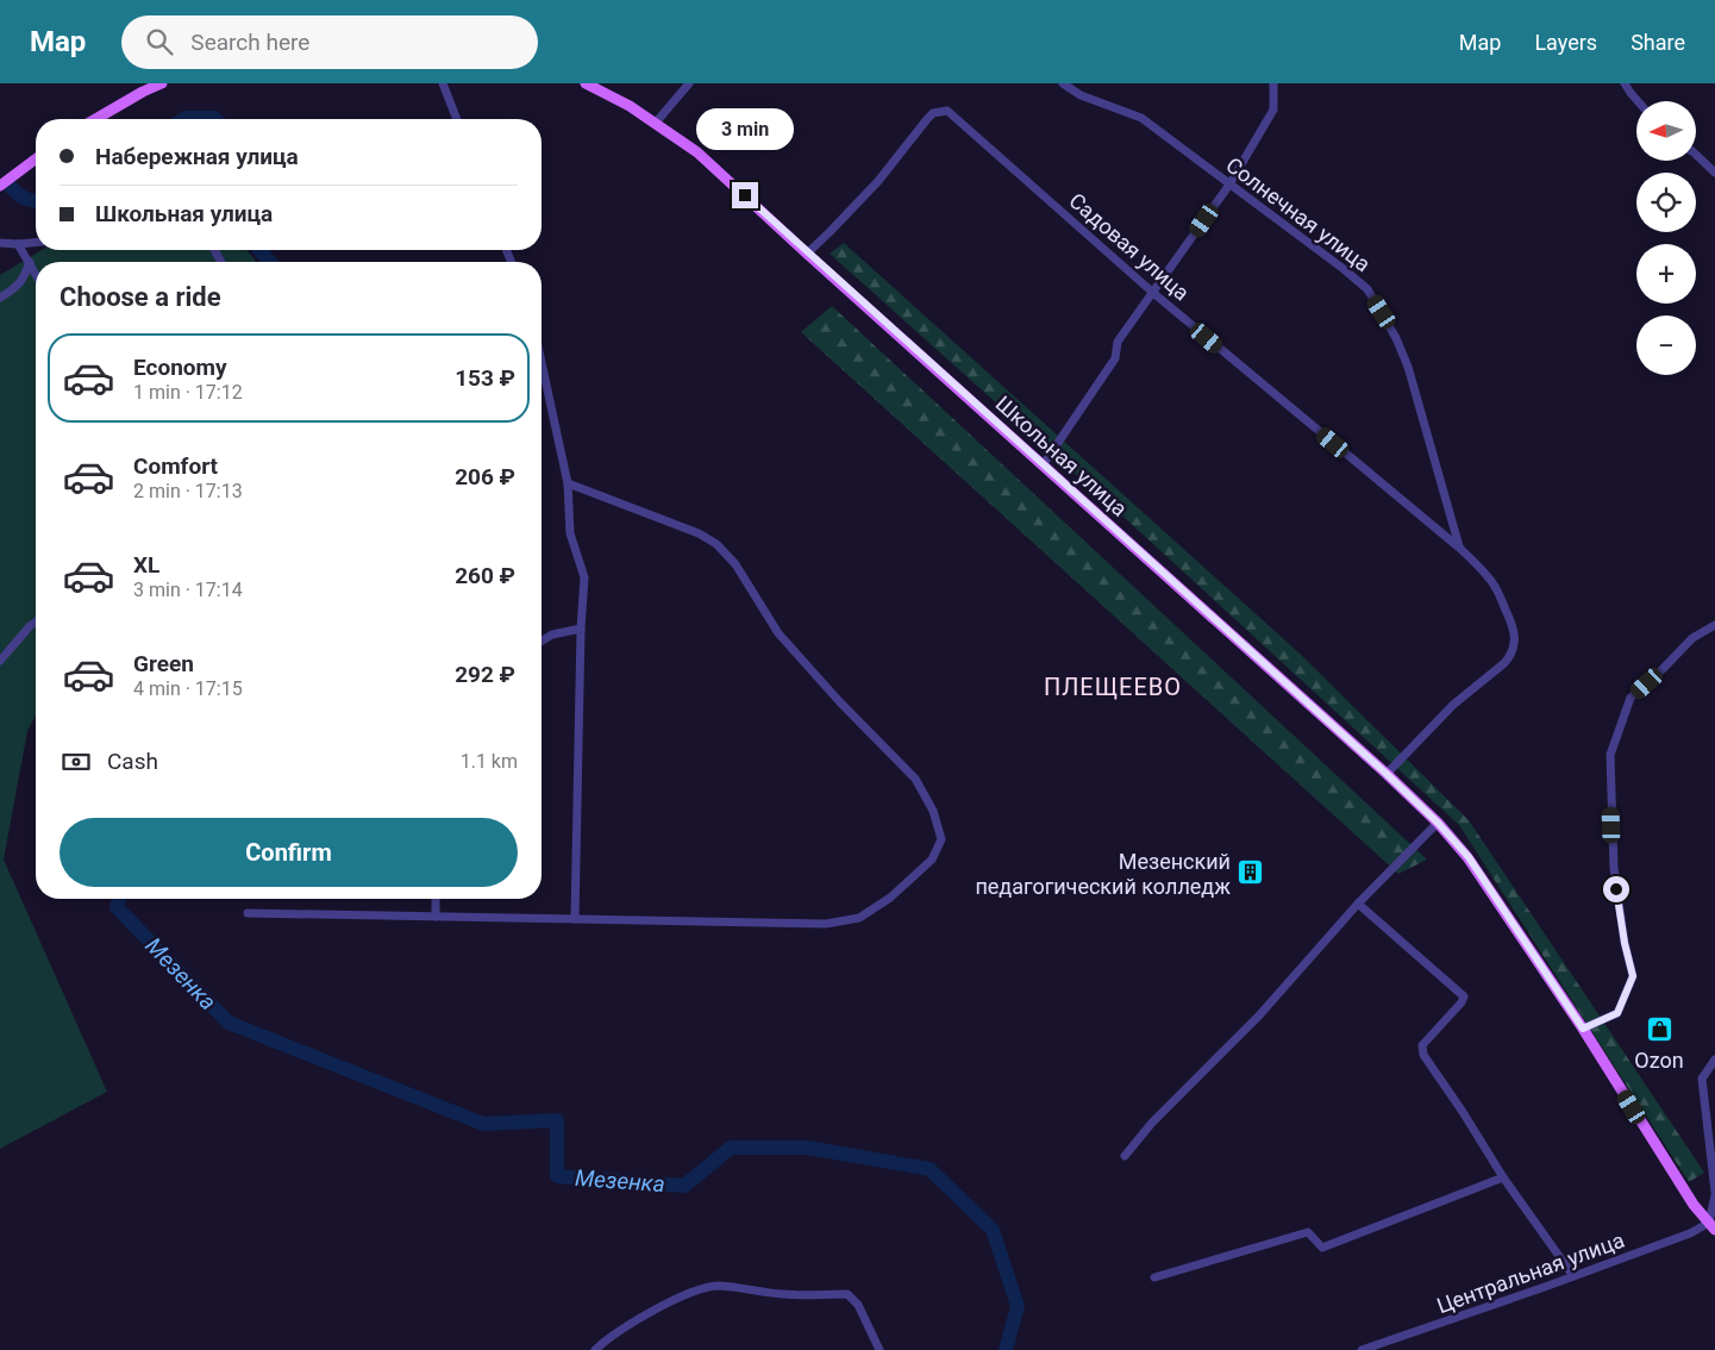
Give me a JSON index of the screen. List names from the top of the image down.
{
  "streets": {
    "main road": ["Школьная улица"],
    "street": ["Солнечная улица", "Садовая улица", "Центральная улица"]
  },
  "crossings": [
    ["Солнечная улица", "Садовая улица"],
    ["Садовая улица", "Школьная улица"],
    ["Школьная улица", "Центральная улица"]
  ],
  "districts": ["ПЛЕЩЕЕВО"],
  "water": ["Мезенка"],
  "places": {
    "building": ["Мезенский педагогический колледж"],
    "shop": ["Ozon"]
  },
  "north": "left",
  "page": {
    "header": "Map",
    "search": "Search here",
    "nav": ["Map", "Layers", "Share"],
    "map_buttons": ["+", "−"],
    "bubble": "3 min",
    "banner": ["Набережная улица", "Школьная улица"],
    "heading": "Choose a ride",
    "list": [
      {
        "name": "Economy",
        "note": "1 min · 17:12",
        "value": "153 ₽"
      },
      {
        "name": "Comfort",
        "note": "2 min · 17:13",
        "value": "206 ₽"
      },
      {
        "name": "XL",
        "note": "3 min · 17:14",
        "value": "260 ₽"
      },
      {
        "name": "Green",
        "note": "4 min · 17:15",
        "value": "292 ₽"
      }
    ],
    "pay": ["Cash", "1.1 km"],
    "buttons": "Confirm"
  }
}
